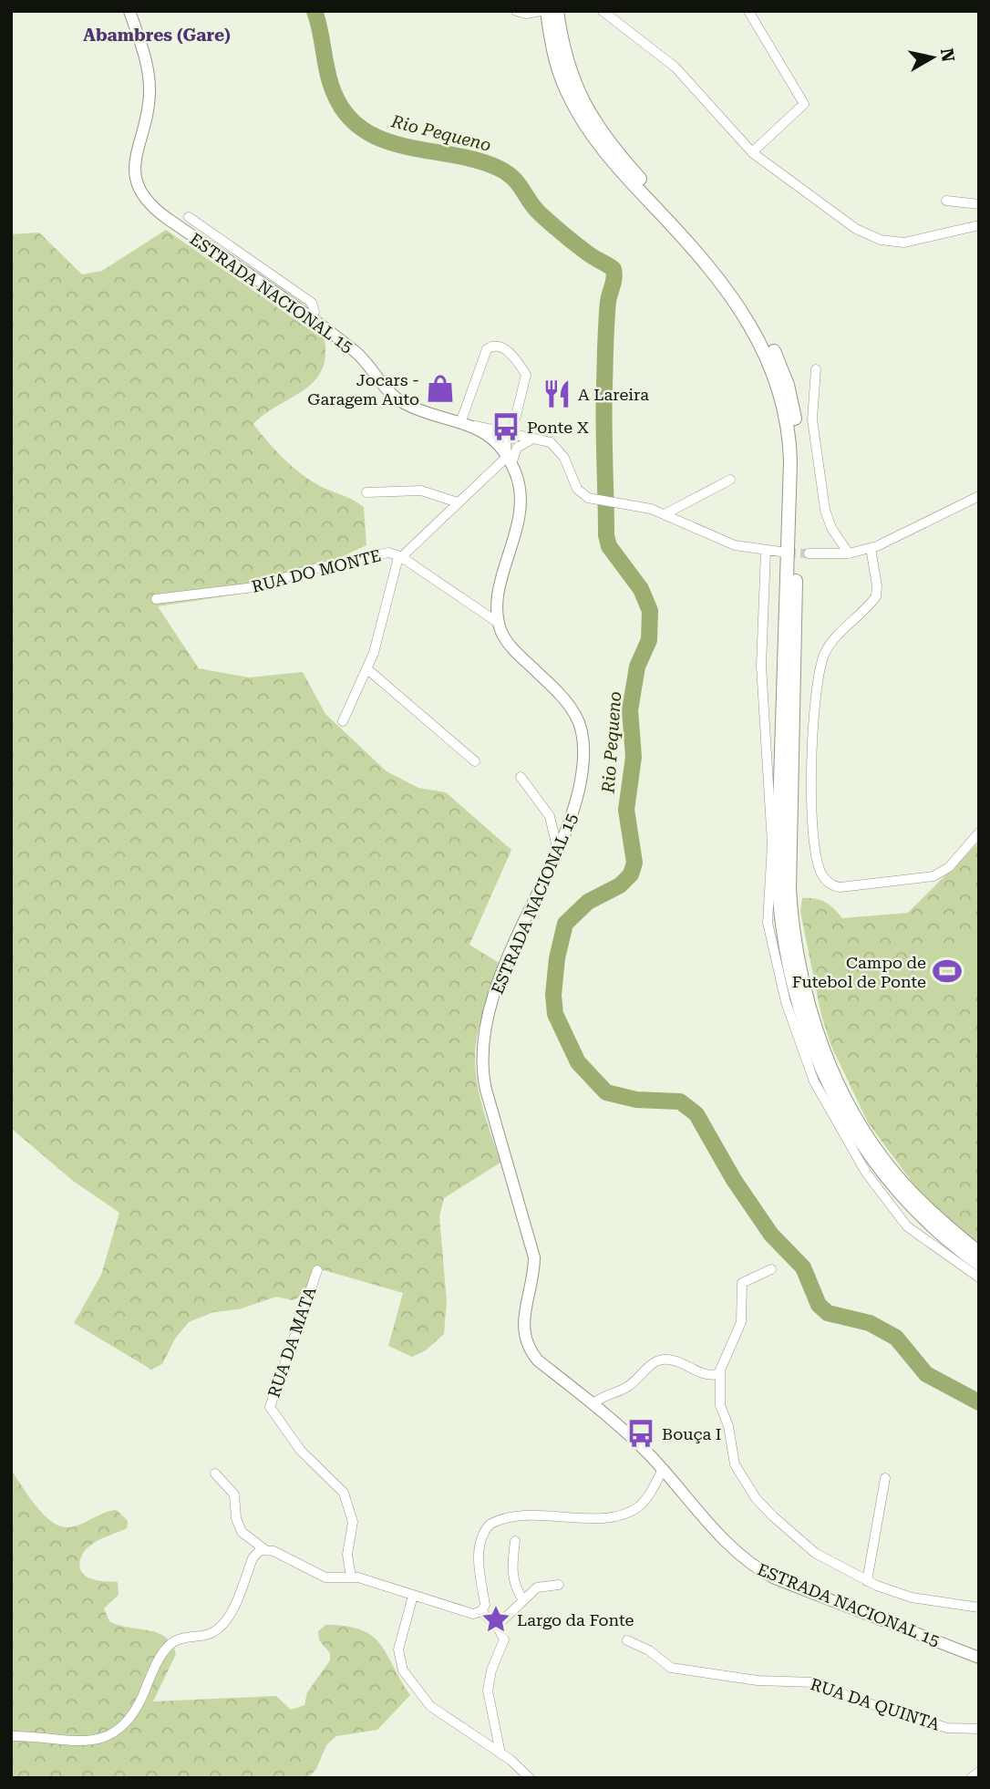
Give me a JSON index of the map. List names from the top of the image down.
{
  "streets": {
    "main road": ["ESTRADA NACIONAL 15"],
    "street": ["RUA DO MONTE", "RUA DA MATA", "RUA DA QUINTA"]
  },
  "districts": ["Abambres (Gare)"],
  "water": ["Rio Pequeno"],
  "places": {
    "shop": ["Jocars - Garagem Auto"],
    "restaurant": ["A Lareira"],
    "bus stop": ["Ponte X", "Bouça I"],
    "sports": ["Campo de Futebol de Ponte"],
    "place": ["Largo da Fonte"]
  },
  "north": "right"
}
